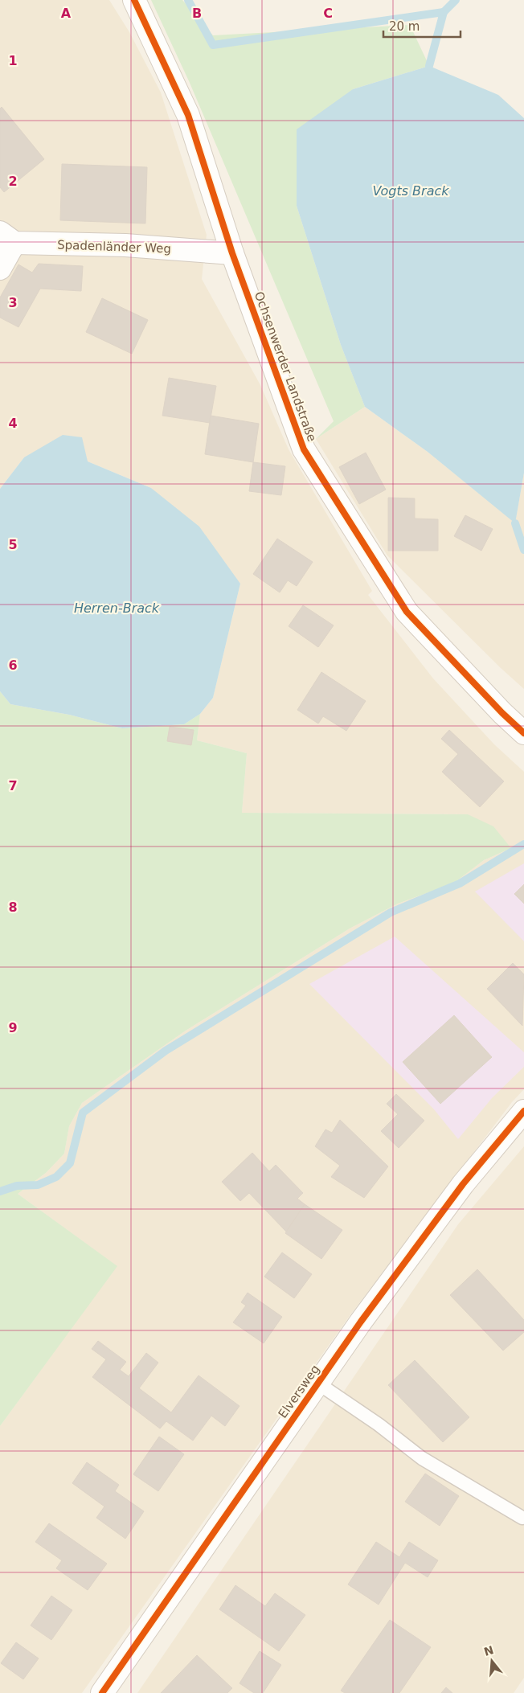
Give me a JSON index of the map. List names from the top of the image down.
{
  "streets": {
    "street": ["Spadenländer Weg", "Ochsenwerder Landstraße", "Elversweg"]
  },
  "crossings": [
    ["Spadenländer Weg", "Ochsenwerder Landstraße"]
  ],
  "water": ["Vogts Brack", "Herren-Brack"],
  "scale_bar": "20 m",
  "north": "top",
  "grid": {
    "columns": ["A", "B", "C"],
    "rows": [
      "1",
      "2",
      "3",
      "4",
      "5",
      "6",
      "7",
      "8",
      "9"
    ]
  }
}
